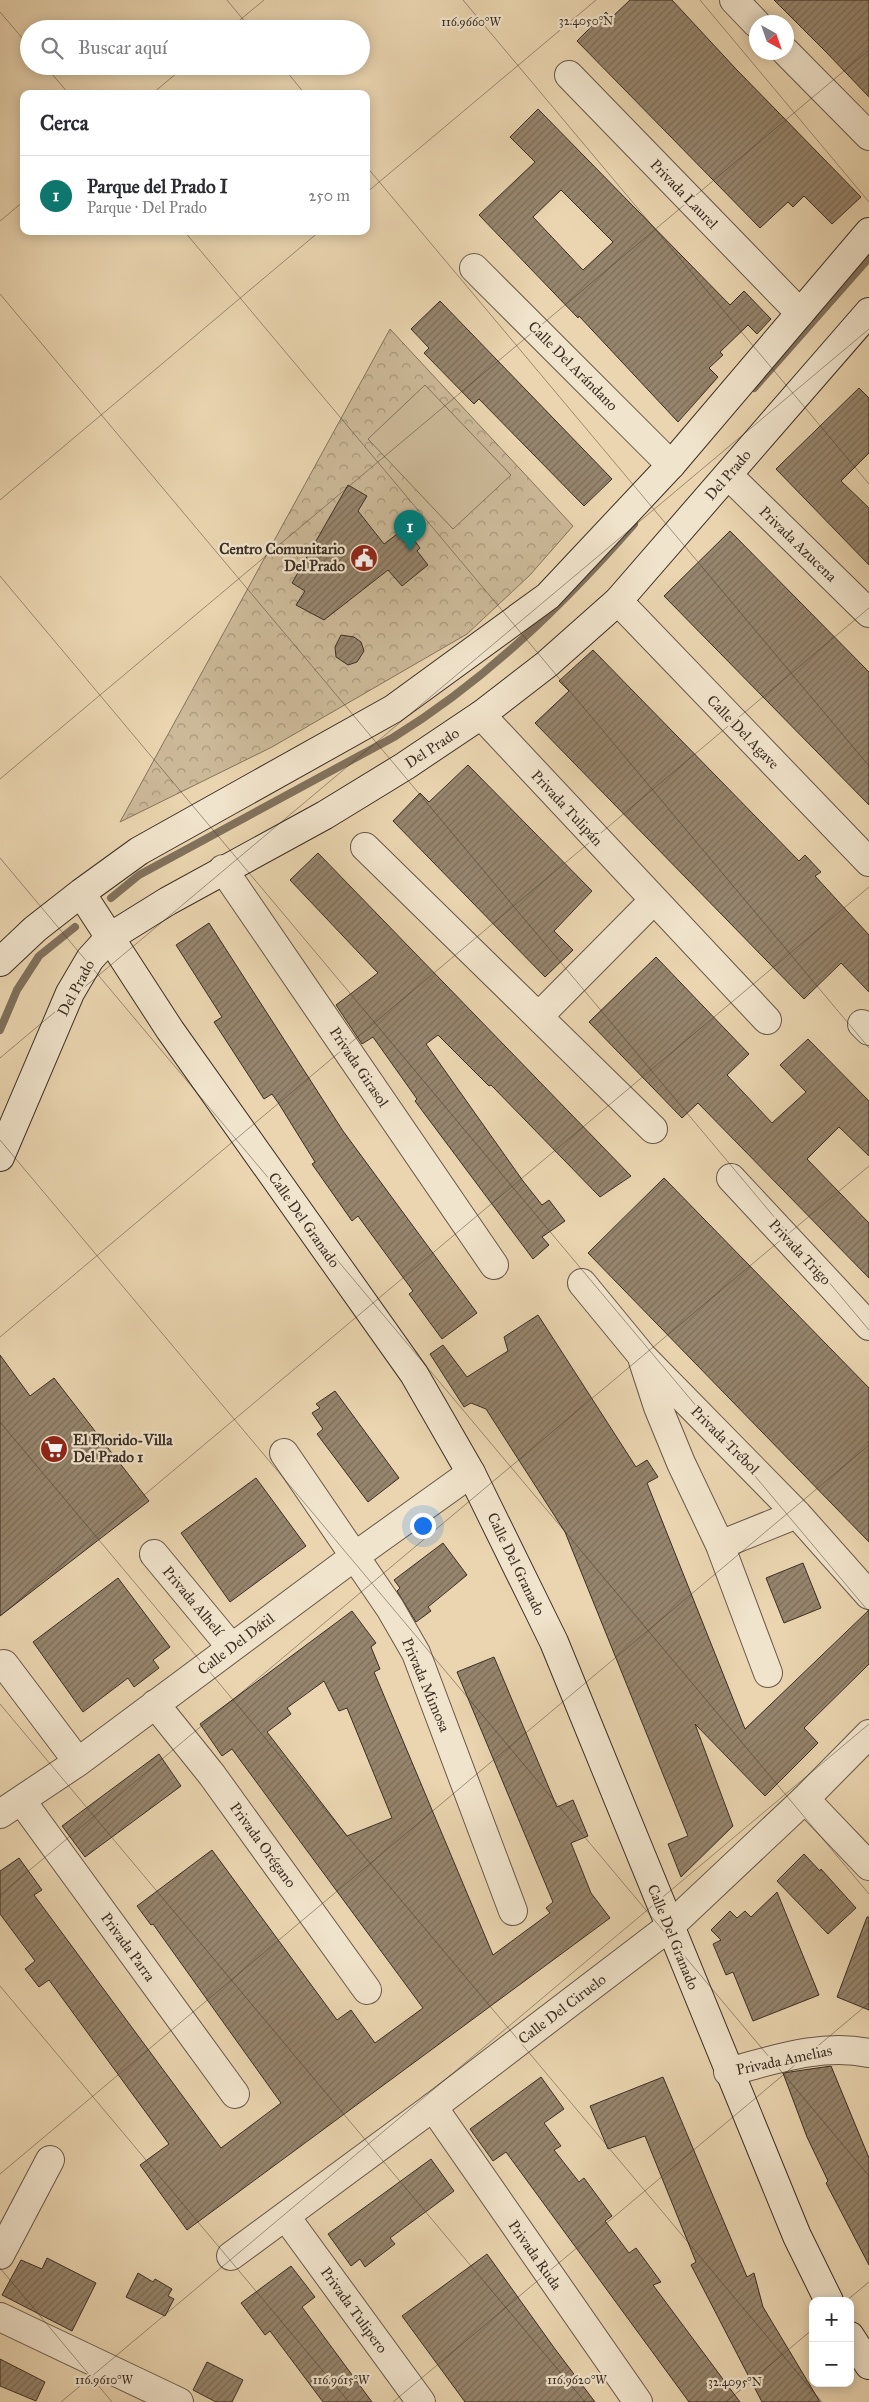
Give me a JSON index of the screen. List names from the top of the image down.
{
  "streets": {
    "street": [
      "Privada Laurel",
      "Calle Del Arándano",
      "Del Prado",
      "Privada Azucena",
      "Calle Del Agave",
      "Privada Tulipán",
      "Privada Girasol",
      "Calle Del Granado",
      "Privada Trigo",
      "Privada Trébol",
      "Privada Alhelí",
      "Calle Del Dátil",
      "Privada Mimosa",
      "Privada Orégano",
      "Privada Parra",
      "Calle Del Ciruelo",
      "Privada Amelias",
      "Privada Ruda",
      "Privada Tulipero"
    ]
  },
  "crossings": [
    ["Del Prado", "Privada Azucena"],
    ["Del Prado", "Calle Del Agave"],
    ["Del Prado", "Privada Tulipán"],
    ["Del Prado", "Privada Girasol"],
    ["Del Prado", "Calle Del Granado"],
    ["Calle Del Granado", "Calle Del Dátil"],
    ["Calle Del Granado", "Calle Del Ciruelo"],
    ["Calle Del Granado", "Privada Amelias"],
    ["Privada Alhelí", "Calle Del Dátil"],
    ["Calle Del Dátil", "Privada Mimosa"],
    ["Calle Del Dátil", "Privada Orégano"],
    ["Calle Del Dátil", "Privada Parra"],
    ["Calle Del Ciruelo", "Privada Ruda"],
    ["Calle Del Ciruelo", "Privada Tulipero"]
  ],
  "places": {
    "public building": ["Centro Comunitario Del Prado"],
    "supermarket": ["El Florido-Villa Del Prado 1"]
  },
  "north": "bottom right",
  "page": {
    "search": "Buscar aquí",
    "heading": "Cerca",
    "list": [
      {
        "mark": "1",
        "name": "Parque del Prado I",
        "note": "Parque · Del Prado",
        "value": "250 m"
      }
    ],
    "pins": "1",
    "map_buttons": ["+", "−"]
  },
  "coordinates": [
    "32.4050°N",
    "116.9660°W",
    "116.9610°W",
    "116.9615°W",
    "116.9620°W",
    "32.4095°N"
  ]
}
